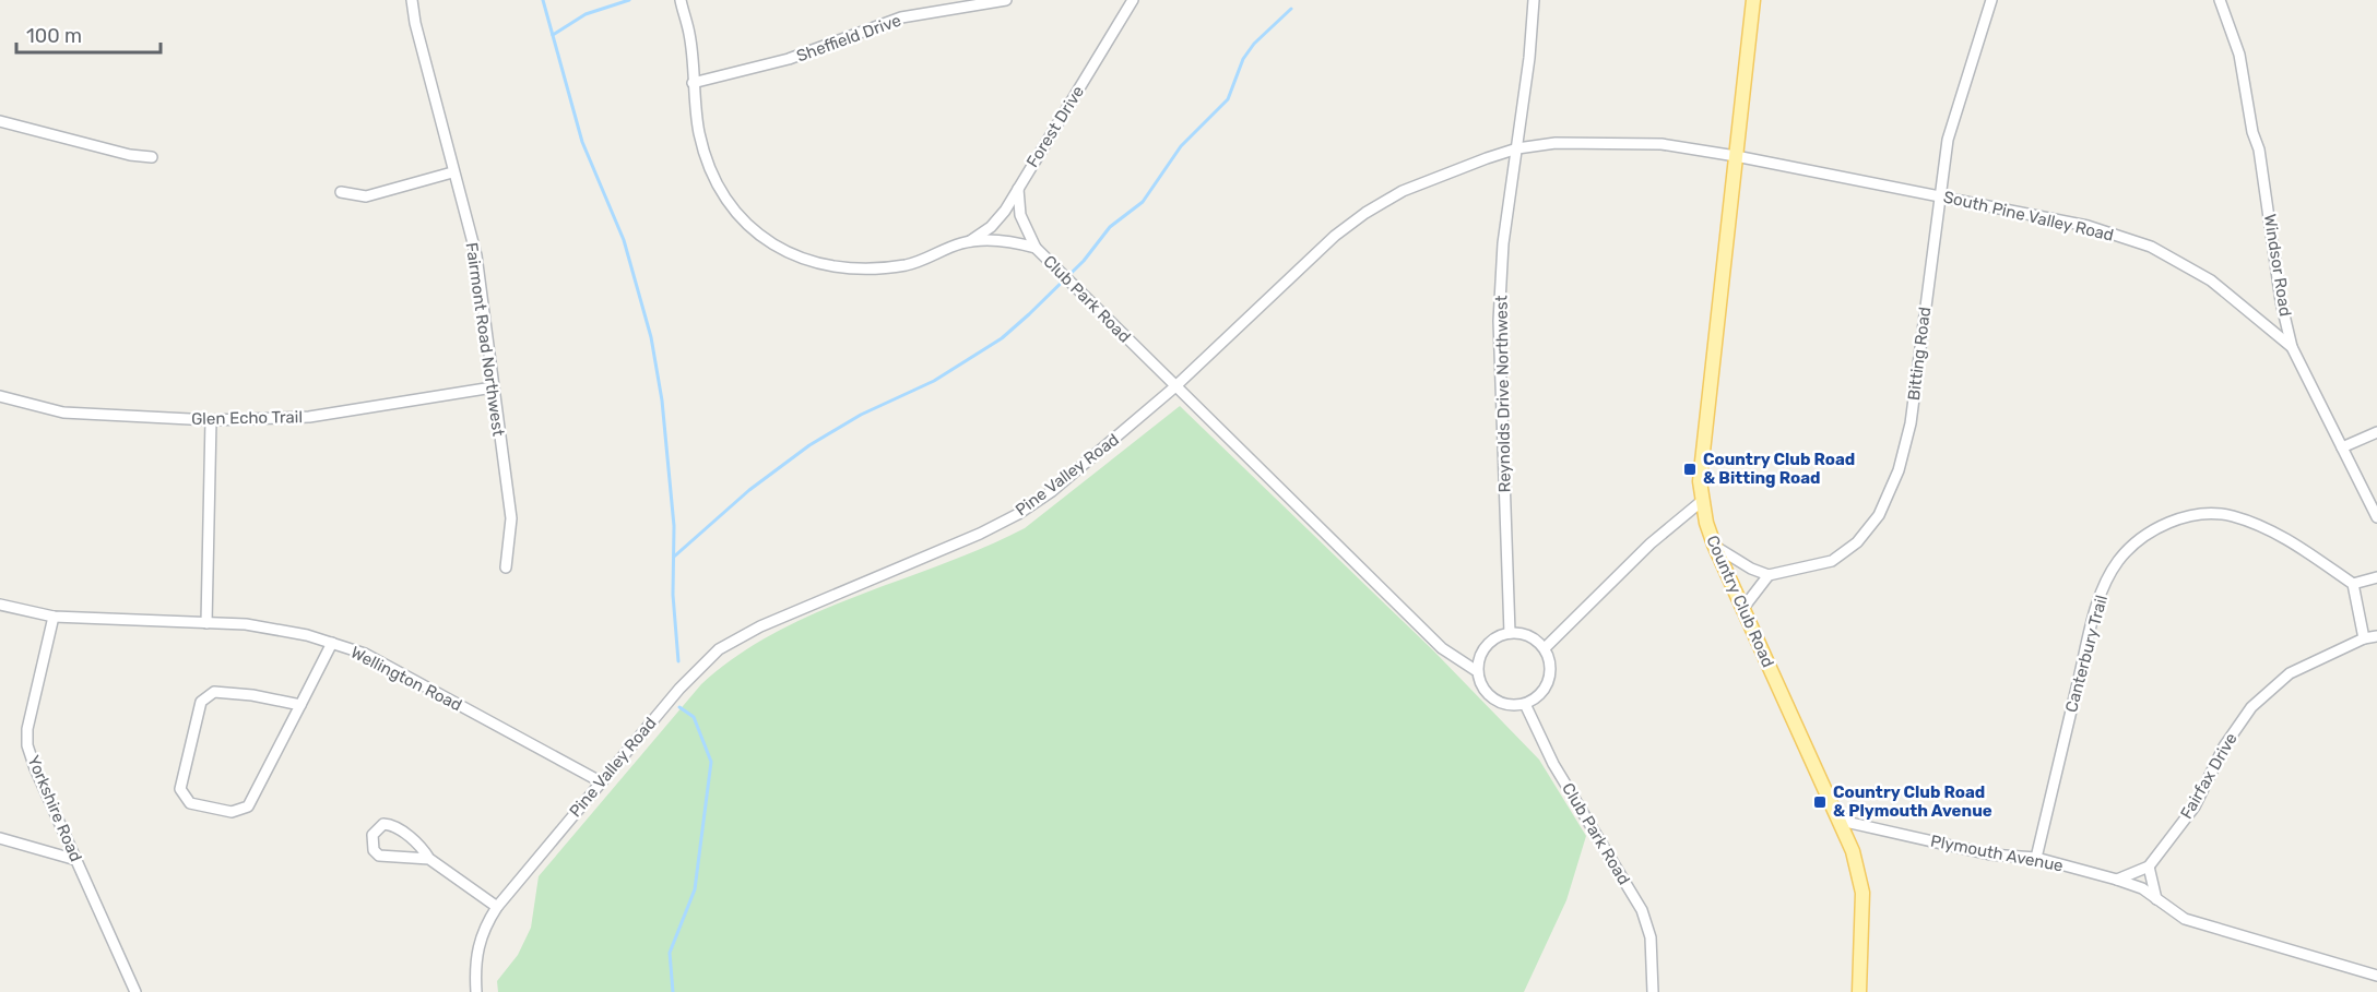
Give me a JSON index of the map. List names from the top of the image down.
{
  "streets": {
    "main road": ["Country Club Road"],
    "street": [
      "Sheffield Drive",
      "Forest Drive",
      "South Pine Valley Road",
      "Windsor Road",
      "Club Park Road",
      "Fairmont Road Northwest",
      "Bitting Road",
      "Reynolds Drive Northwest",
      "Glen Echo Trail",
      "Pine Valley Road",
      "Canterbury Trail",
      "Wellington Road",
      "Fairfax Drive",
      "Yorkshire Road",
      "Plymouth Avenue"
    ]
  },
  "crossings": [
    ["Sheffield Drive", "Club Park Road"],
    ["Forest Drive", "Club Park Road"],
    ["South Pine Valley Road", "Windsor Road"],
    ["South Pine Valley Road", "Bitting Road"],
    ["South Pine Valley Road", "Pine Valley Road"],
    ["South Pine Valley Road", "Country Club Road"],
    ["Club Park Road", "Reynolds Drive Northwest"],
    ["Club Park Road", "Pine Valley Road"],
    ["Fairmont Road Northwest", "Glen Echo Trail"],
    ["Reynolds Drive Northwest", "Pine Valley Road"],
    ["Pine Valley Road", "Country Club Road"],
    ["Pine Valley Road", "Wellington Road"],
    ["Country Club Road", "Plymouth Avenue"],
    ["Canterbury Trail", "Plymouth Avenue"],
    ["Wellington Road", "Yorkshire Road"],
    ["Fairfax Drive", "Plymouth Avenue"]
  ],
  "places": {
    "transit": ["Country Club Road & Bitting Road", "Country Club Road & Plymouth Avenue"]
  },
  "scale_bar": "100 m"
}
